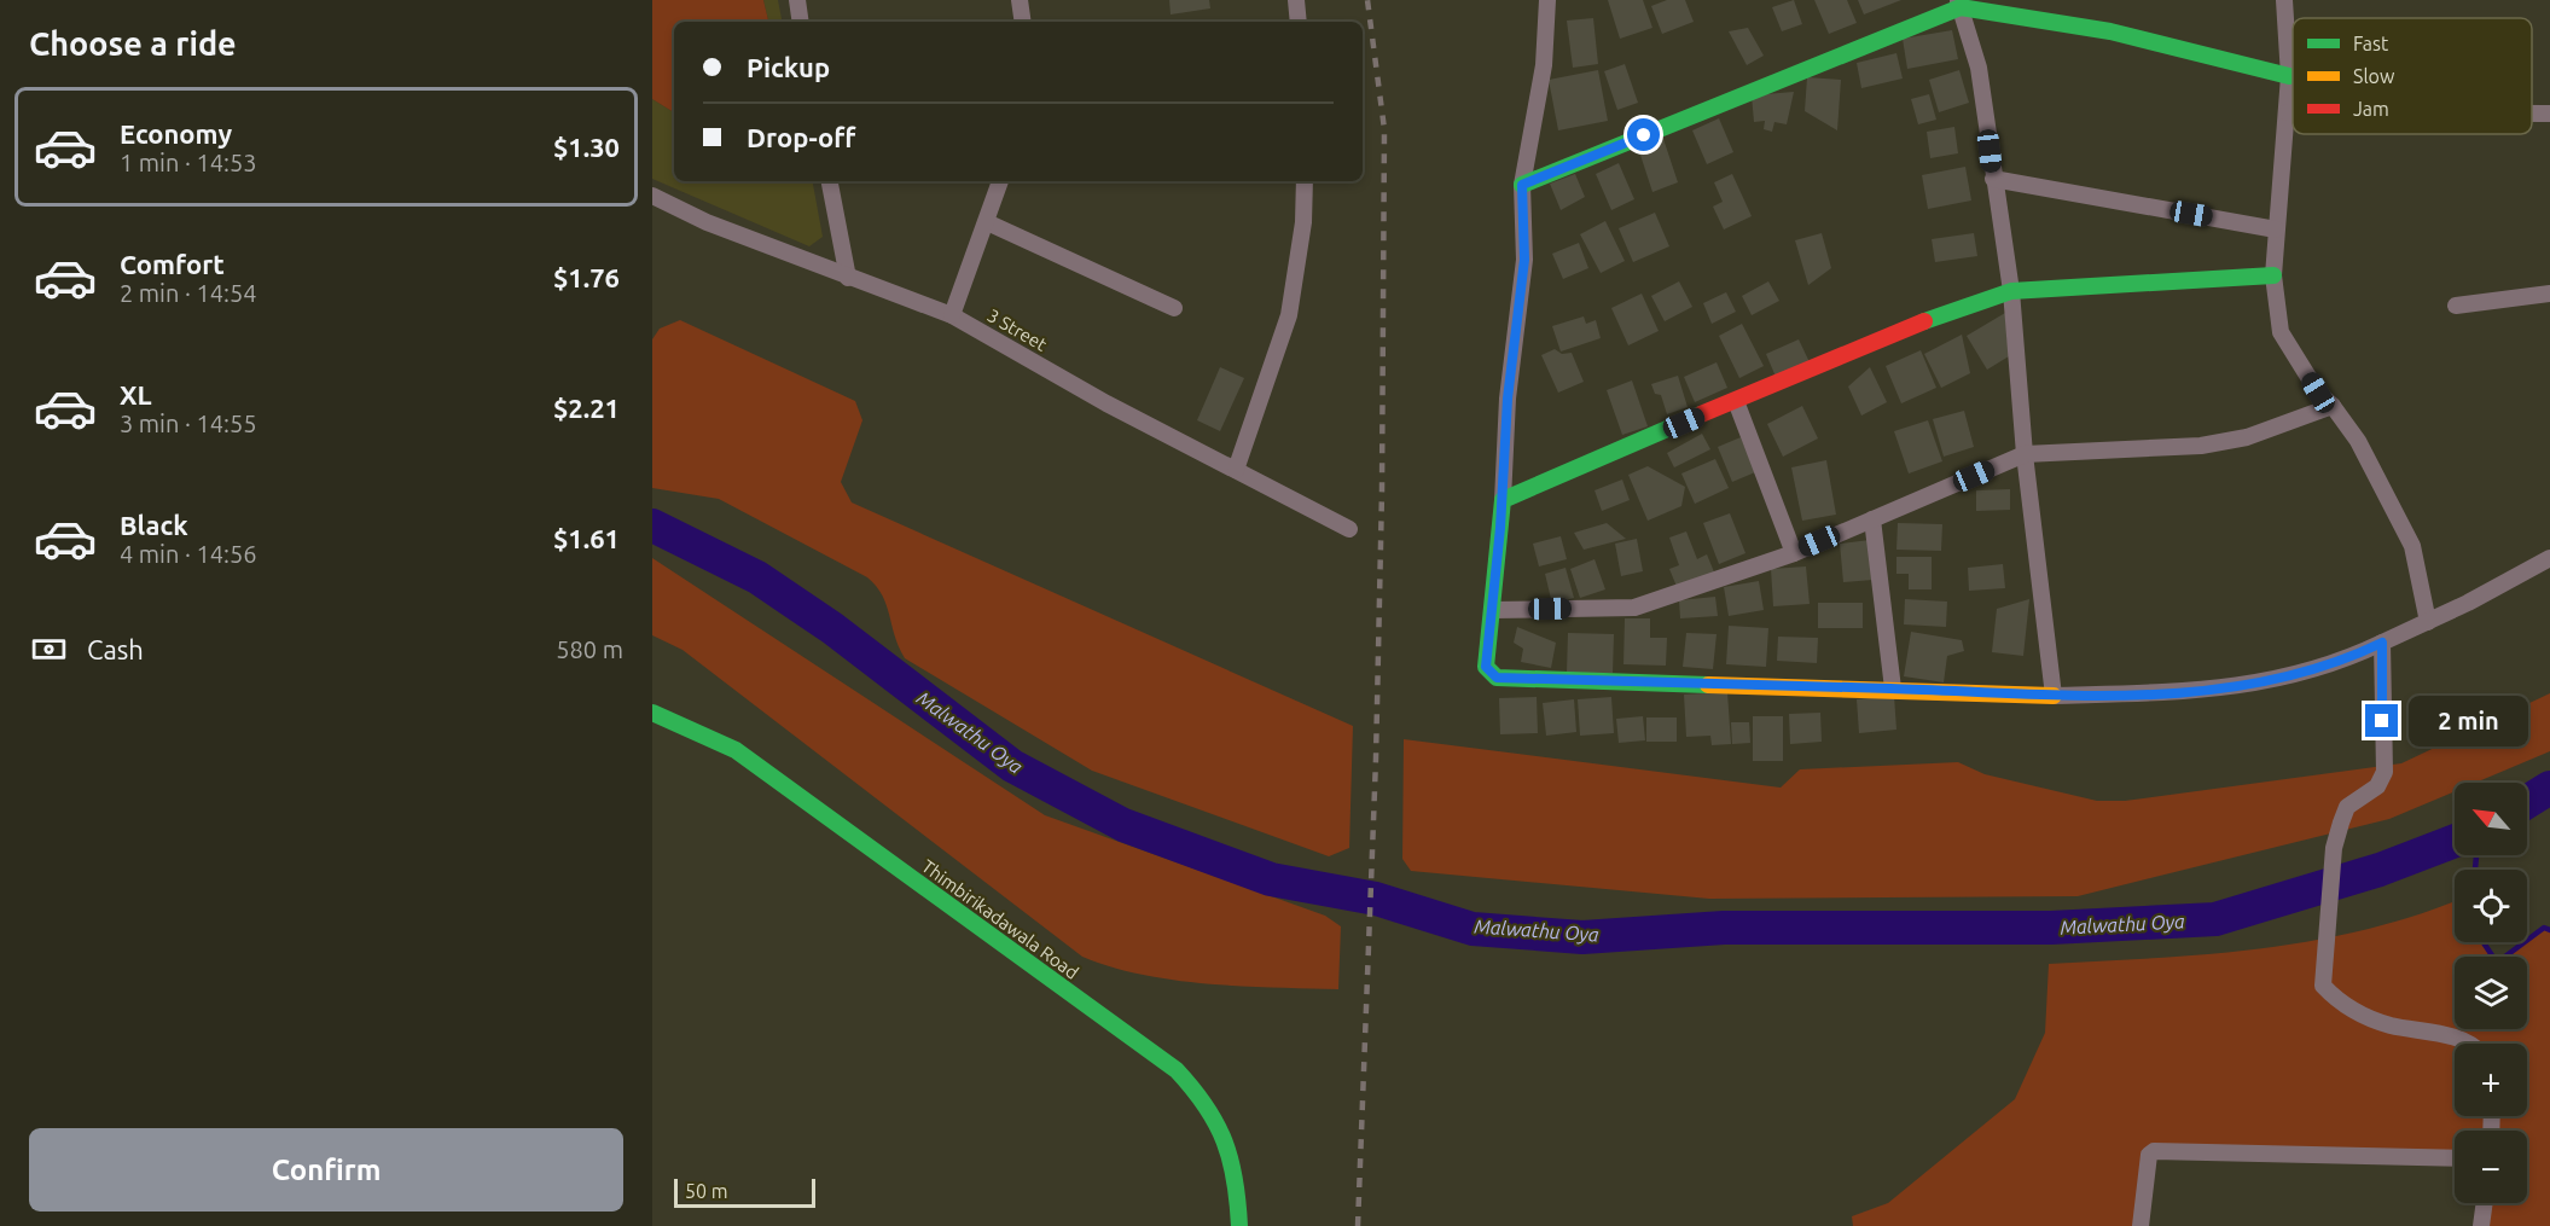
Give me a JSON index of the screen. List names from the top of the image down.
{
  "streets": {
    "street": ["3 Street", "Thimbirikadawala Road"]
  },
  "water": ["Malwathu Oya"],
  "legend": ["Fast", "Slow", "Jam"],
  "scale_bar": "50 m",
  "north": "top left",
  "page": {
    "heading": "Choose a ride",
    "banner": ["Pickup", "Drop-off"],
    "list": [
      {
        "name": "Economy",
        "note": "1 min · 14:53",
        "value": "$1.30"
      },
      {
        "name": "Comfort",
        "note": "2 min · 14:54",
        "value": "$1.76"
      },
      {
        "name": "XL",
        "note": "3 min · 14:55",
        "value": "$2.21"
      },
      {
        "name": "Black",
        "note": "4 min · 14:56",
        "value": "$1.61"
      }
    ],
    "pay": ["Cash", "580 m"],
    "bubble": "2 min",
    "map_buttons": ["+", "−"],
    "buttons": "Confirm",
    "scale": "50 m"
  }
}
